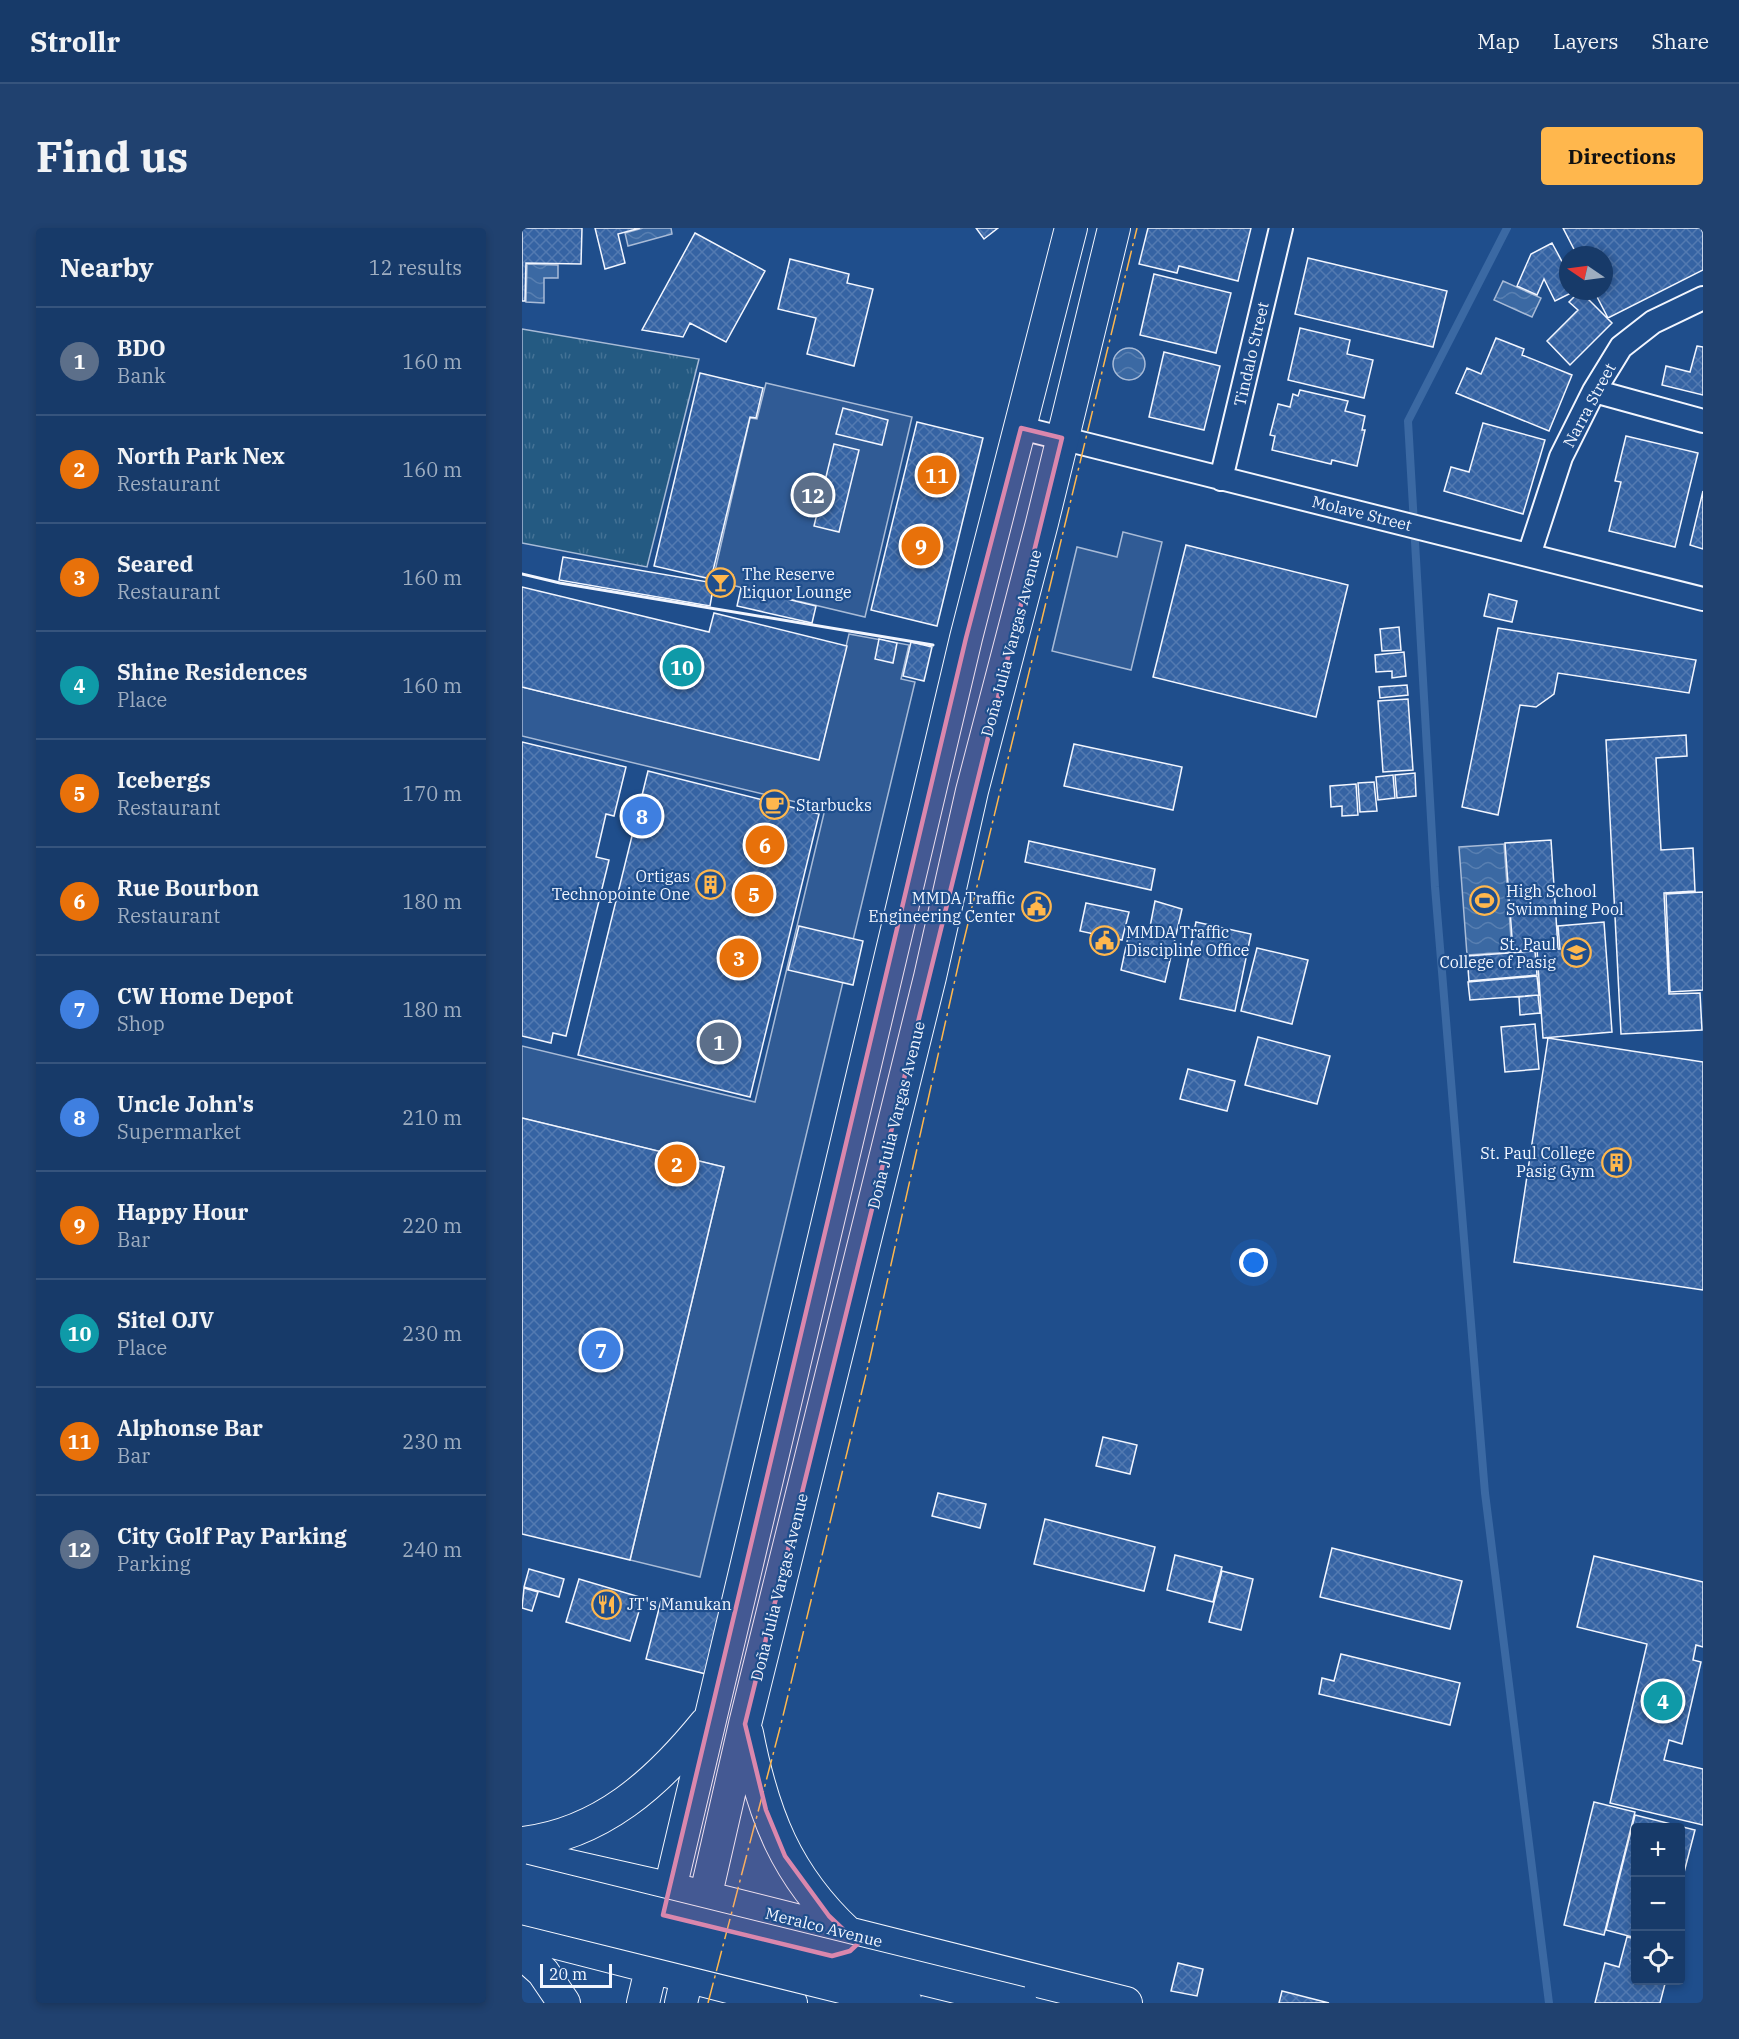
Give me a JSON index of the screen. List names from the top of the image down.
{
  "streets": {
    "main road": ["Doña Julia Vargas Avenue", "Meralco Avenue"],
    "street": ["Tindalo Street", "Narra Street", "Molave Street"]
  },
  "crossings": [
    ["Tindalo Street", "Molave Street"],
    ["Narra Street", "Molave Street"],
    ["Molave Street", "Doña Julia Vargas Avenue"],
    ["Doña Julia Vargas Avenue", "Meralco Avenue"]
  ],
  "places": {
    "bar": ["The Reserve Liquor Lounge"],
    "cafe": ["Starbucks"],
    "building": ["Ortigas Technopointe One", "St. Paul College Pasig Gym"],
    "sports": ["High School Swimming Pool"],
    "public building": ["MMDA Traffic Engineering Center", "MMDA Traffic Discipline Office"],
    "school or university": ["St. Paul College of Pasig"],
    "restaurant": ["JT's Manukan"]
  },
  "scale_bar": "20 m",
  "north": "left",
  "page": {
    "header": "Strollr",
    "nav": ["Map", "Layers", "Share"],
    "buttons": "Directions",
    "title": "Find us",
    "heading": ["Nearby", "12 results"],
    "list": [
      {
        "mark": "1",
        "name": "BDO",
        "note": "Bank",
        "value": "160 m"
      },
      {
        "mark": "2",
        "name": "North Park Nex",
        "note": "Restaurant",
        "value": "160 m"
      },
      {
        "mark": "3",
        "name": "Seared",
        "note": "Restaurant",
        "value": "160 m"
      },
      {
        "mark": "4",
        "name": "Shine Residences",
        "note": "Place",
        "value": "160 m"
      },
      {
        "mark": "5",
        "name": "Icebergs",
        "note": "Restaurant",
        "value": "170 m"
      },
      {
        "mark": "6",
        "name": "Rue Bourbon",
        "note": "Restaurant",
        "value": "180 m"
      },
      {
        "mark": "7",
        "name": "CW Home Depot",
        "note": "Shop",
        "value": "180 m"
      },
      {
        "mark": "8",
        "name": "Uncle John's",
        "note": "Supermarket",
        "value": "210 m"
      },
      {
        "mark": "9",
        "name": "Happy Hour",
        "note": "Bar",
        "value": "220 m"
      },
      {
        "mark": "10",
        "name": "Sitel OJV",
        "note": "Place",
        "value": "230 m"
      },
      {
        "mark": "11",
        "name": "Alphonse Bar",
        "note": "Bar",
        "value": "230 m"
      },
      {
        "mark": "12",
        "name": "City Golf Pay Parking",
        "note": "Parking",
        "value": "240 m"
      }
    ],
    "pins": [
      "11",
      "12",
      "9",
      "10",
      "8",
      "6",
      "5",
      "3",
      "1",
      "2",
      "7",
      "4"
    ],
    "map_buttons": ["+", "−"],
    "scale": "20 m"
  }
}
